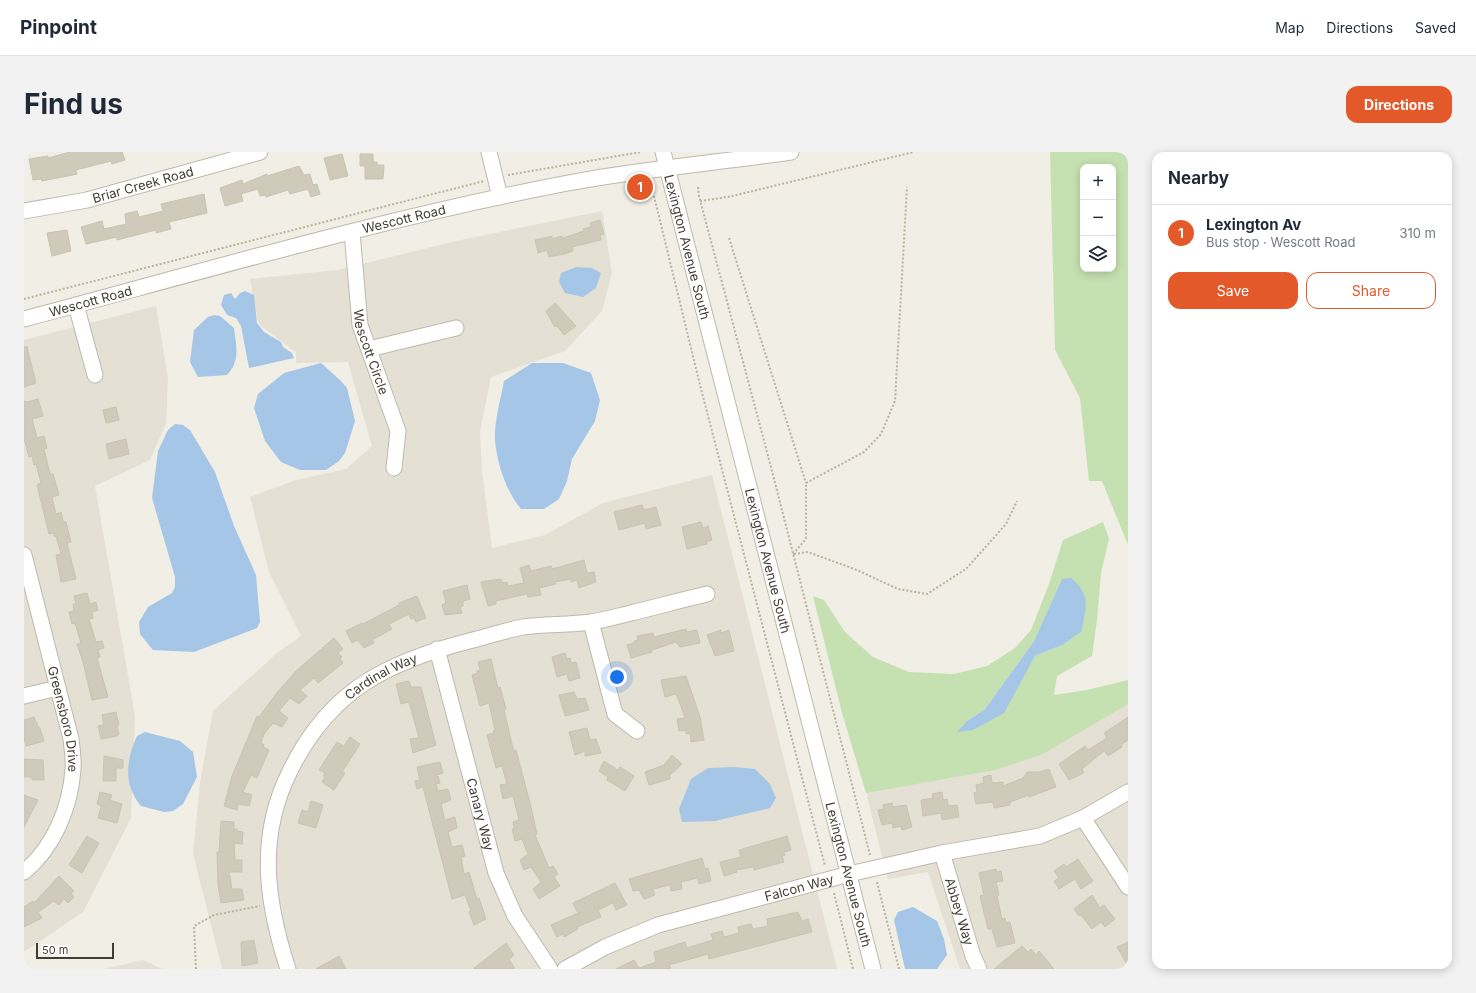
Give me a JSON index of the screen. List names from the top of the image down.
{
  "streets": {
    "street": [
      "Briar Creek Road",
      "Wescott Road",
      "Lexington Avenue South",
      "Wescott Circle",
      "Cardinal Way",
      "Greensboro Drive",
      "Canary Way",
      "Falcon Way",
      "Abbey Way"
    ]
  },
  "crossings": [
    ["Wescott Road", "Lexington Avenue South"],
    ["Wescott Road", "Wescott Circle"],
    ["Lexington Avenue South", "Falcon Way"],
    ["Cardinal Way", "Canary Way"],
    ["Falcon Way", "Abbey Way"]
  ],
  "scale_bar": "50 m",
  "page": {
    "header": "Pinpoint",
    "nav": ["Map", "Directions", "Saved"],
    "buttons": [
      "Directions",
      ["Save", "Share"]
    ],
    "title": "Find us",
    "heading": "Nearby",
    "map_buttons": ["+", "−"],
    "pins": "1",
    "list": [
      {
        "mark": "1",
        "name": "Lexington Av",
        "note": "Bus stop · Wescott Road",
        "value": "310 m"
      }
    ],
    "scale": "50 m"
  }
}
